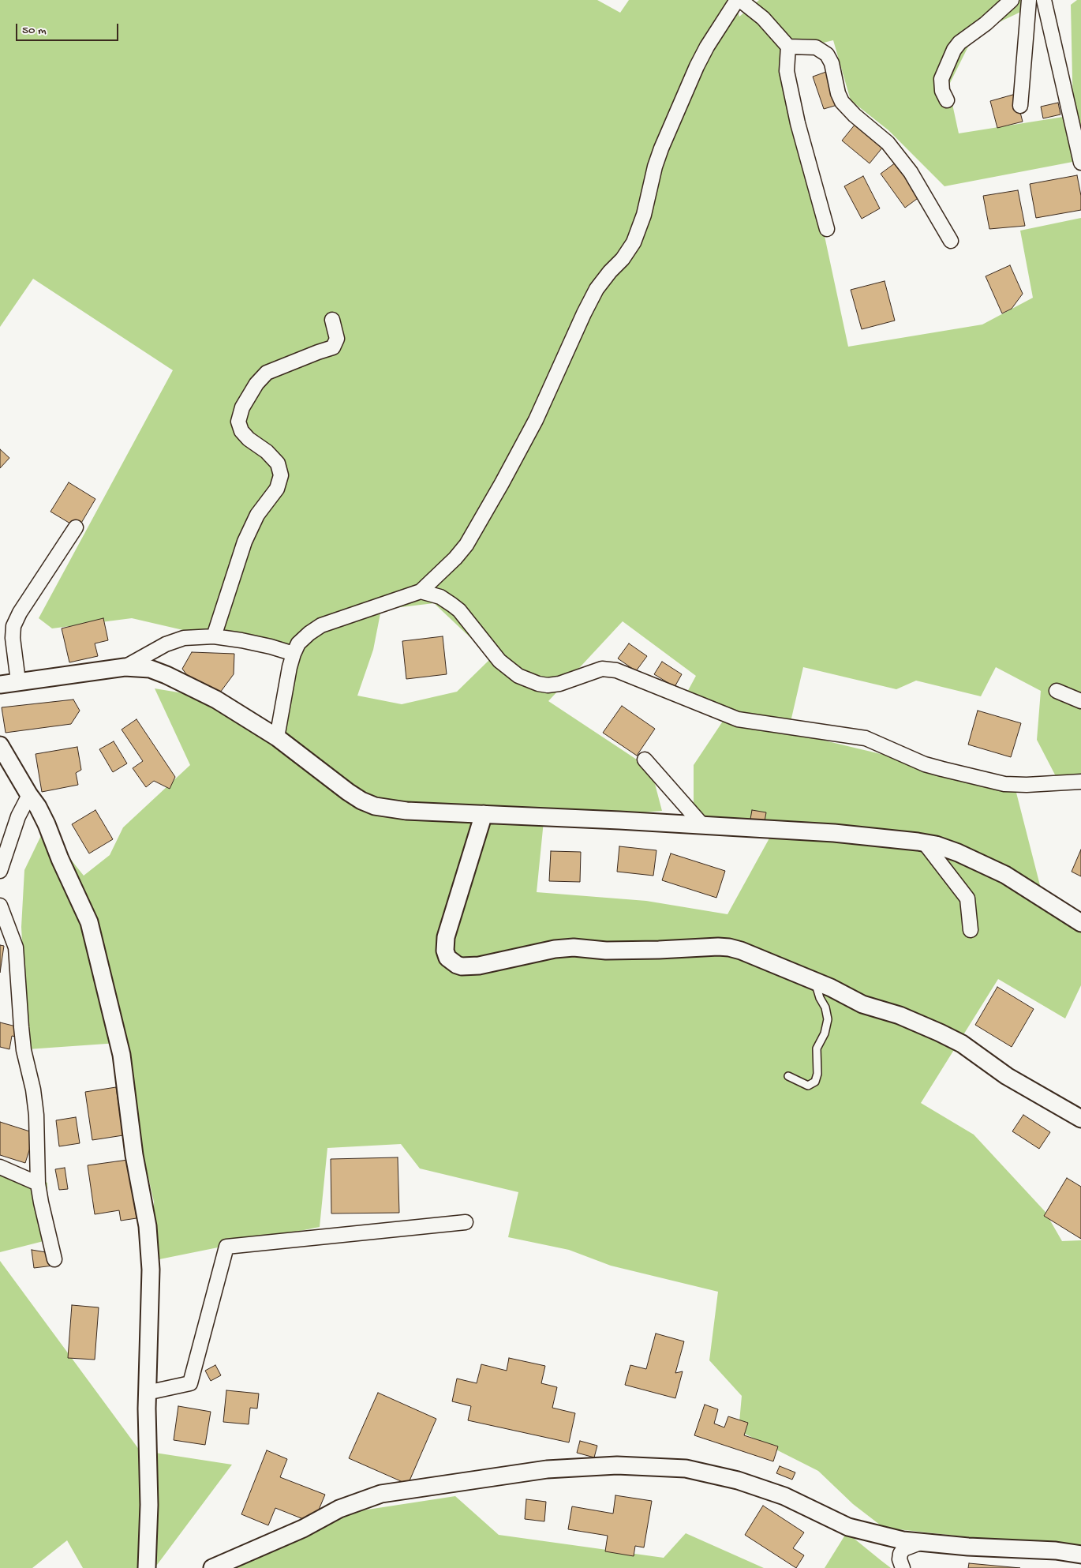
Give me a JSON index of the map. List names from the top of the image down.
{
  "scale_bar": "50 m"
}
